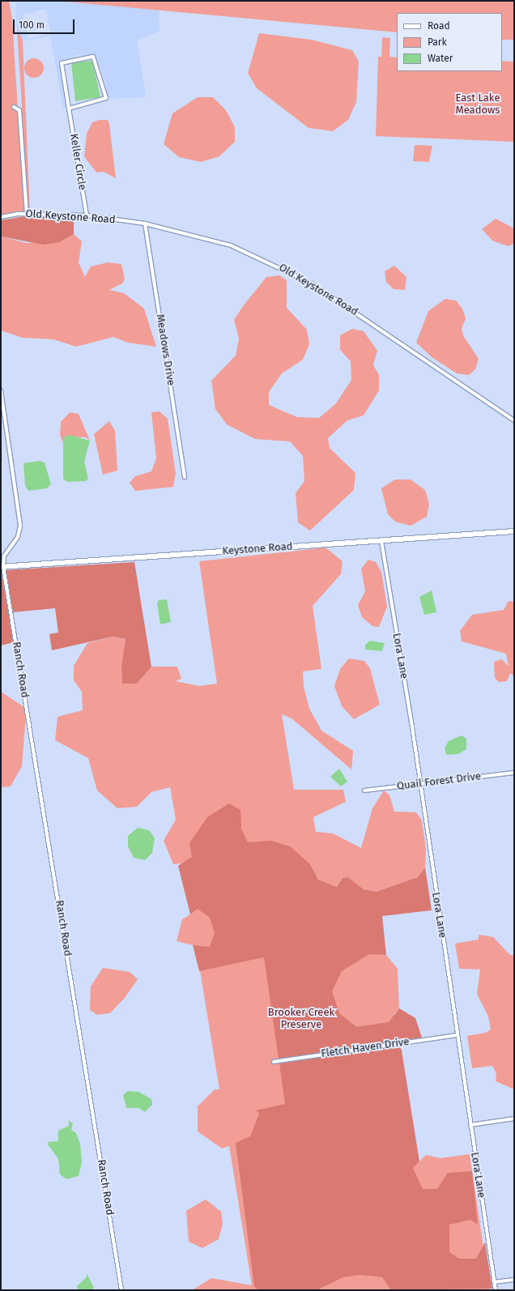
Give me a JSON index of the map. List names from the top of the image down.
{
  "streets": {
    "main road": ["Keystone Road"],
    "street": [
      "Keller Circle",
      "Old Keystone Road",
      "Meadows Drive",
      "Lora Lane",
      "Ranch Road",
      "Quail Forest Drive",
      "Fletch Haven Drive"
    ]
  },
  "crossings": [
    ["Keller Circle", "Old Keystone Road"],
    ["Old Keystone Road", "Meadows Drive"],
    ["Keystone Road", "Lora Lane"],
    ["Keystone Road", "Ranch Road"],
    ["Lora Lane", "Quail Forest Drive"],
    ["Lora Lane", "Fletch Haven Drive"]
  ],
  "parks": ["East Lake Meadows", "Brooker Creek Preserve"],
  "legend": ["Road", "Park", "Water"],
  "scale_bar": "100 m"
}
